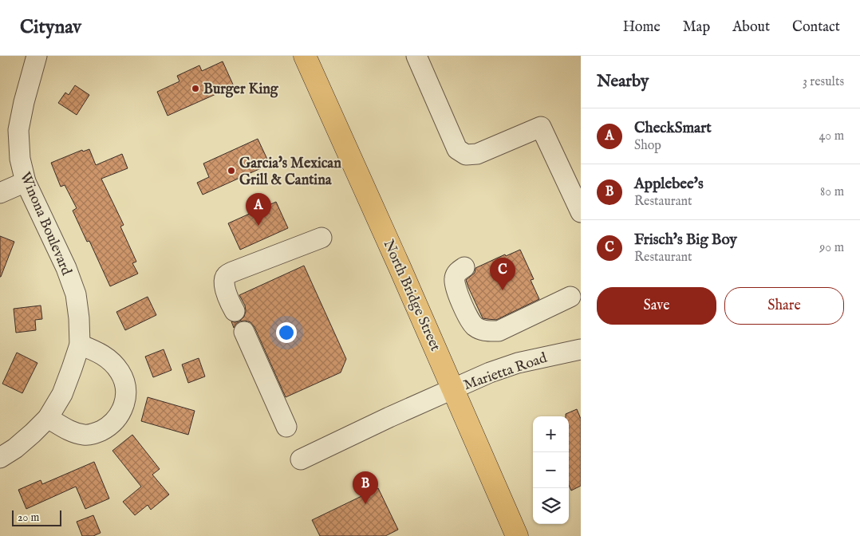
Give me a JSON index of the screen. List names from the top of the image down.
{
  "streets": {
    "main road": ["North Bridge Street"],
    "street": ["Winona Boulevard", "Marietta Road"]
  },
  "crossings": [
    ["North Bridge Street", "Marietta Road"]
  ],
  "places": ["Burger King", "Garcia's Mexican Grill & Cantina"],
  "scale_bar": "20 m",
  "page": {
    "header": "Citynav",
    "nav": [
      "Home",
      "Map",
      "About",
      "Contact"
    ],
    "heading": ["Nearby", "3 results"],
    "list": [
      {
        "mark": "A",
        "name": "CheckSmart",
        "note": "Shop",
        "value": "40 m"
      },
      {
        "mark": "B",
        "name": "Applebee's",
        "note": "Restaurant",
        "value": "80 m"
      },
      {
        "mark": "C",
        "name": "Frisch's Big Boy",
        "note": "Restaurant",
        "value": "90 m"
      }
    ],
    "pins": ["A", "C", "B"],
    "buttons": ["Save", "Share"],
    "map_buttons": ["+", "−"],
    "scale": "20 m"
  }
}
